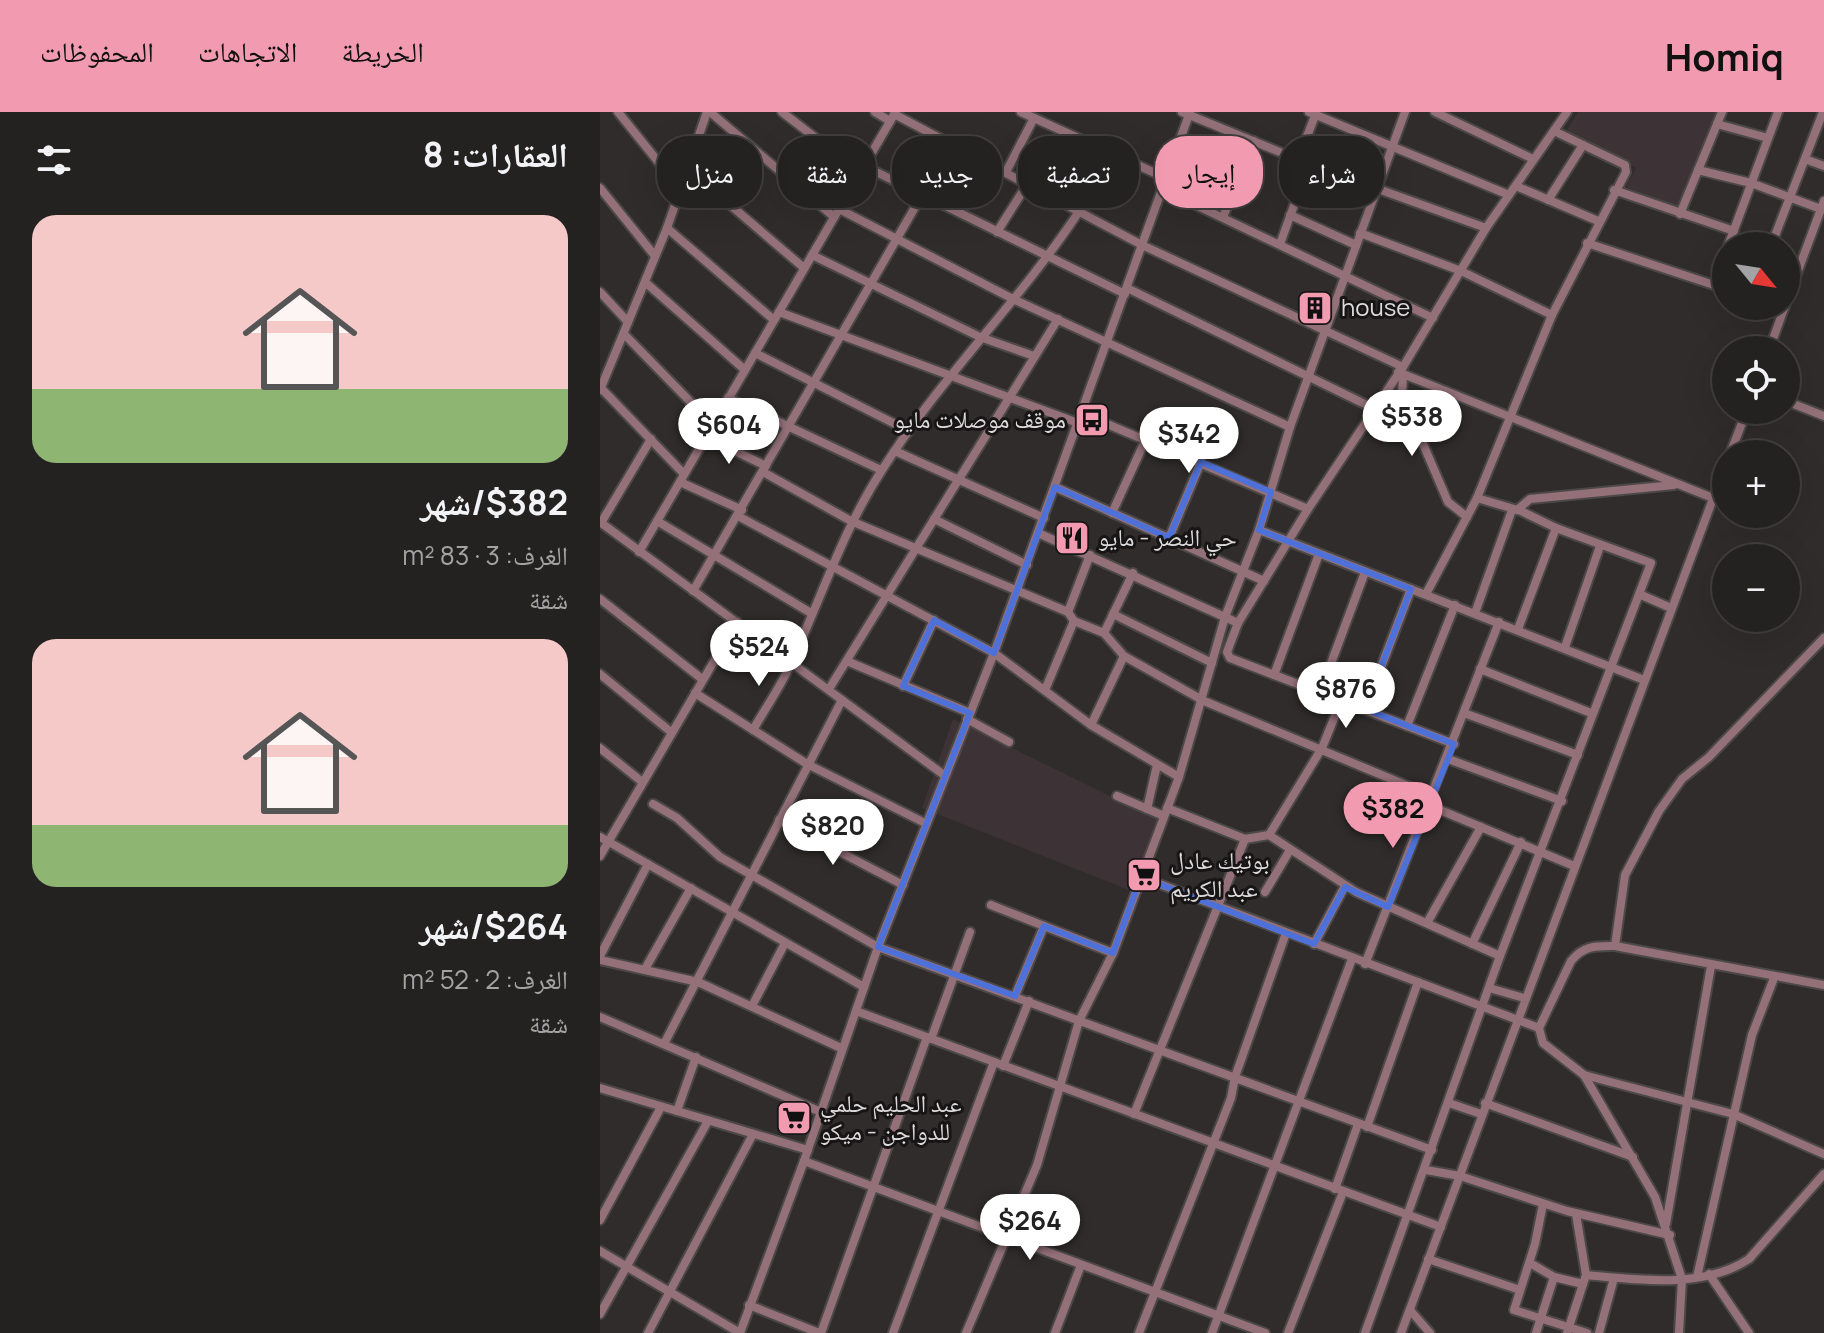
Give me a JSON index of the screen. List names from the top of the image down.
{
  "places": {
    "building": ["house"],
    "bus stop": ["موقف موصلات مايو"],
    "restaurant": ["حي النصر - مايو"],
    "supermarket": ["بوتيك عادل عبد الكريم", "عبد الحليم حلمي للدواجن - ميكو"]
  },
  "north": "bottom right",
  "page": {
    "header": "Homiq",
    "nav": ["الخريطة", "الاتجاهات", "المحفوظات"],
    "heading": "العقارات: 8",
    "chip": [
      "شراء",
      "إيجار",
      "تصفية",
      "جديد",
      "شقة",
      "منزل"
    ],
    "list": [
      {
        "name": "$382/شهر",
        "note": "الغرف: 3 · 83 m² · شقة"
      },
      {
        "name": "$264/شهر",
        "note": "الغرف: 2 · 52 m² · شقة"
      }
    ],
    "map_buttons": ["+", "−"],
    "price": [
      "$538",
      "$604",
      "$342",
      "$524",
      "$876",
      "$382",
      "$820",
      "$264"
    ]
  }
}
